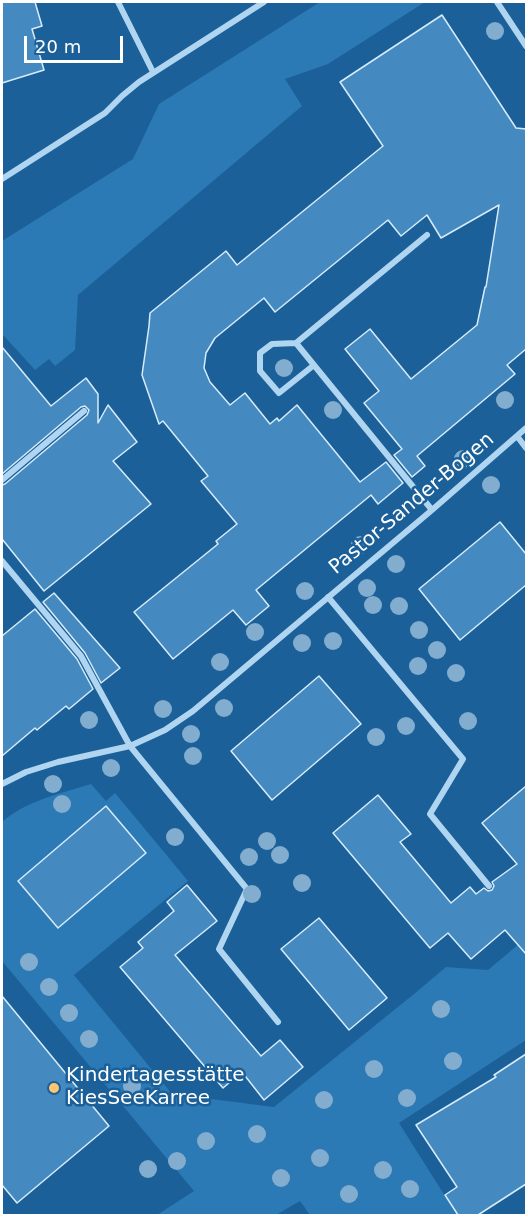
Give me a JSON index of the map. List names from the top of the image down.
{
  "streets": {
    "street": ["Pastor-Sander-Bogen"]
  },
  "places": ["Kindertagesstätte KiesSeeKarree"],
  "scale_bar": "20 m"
}
